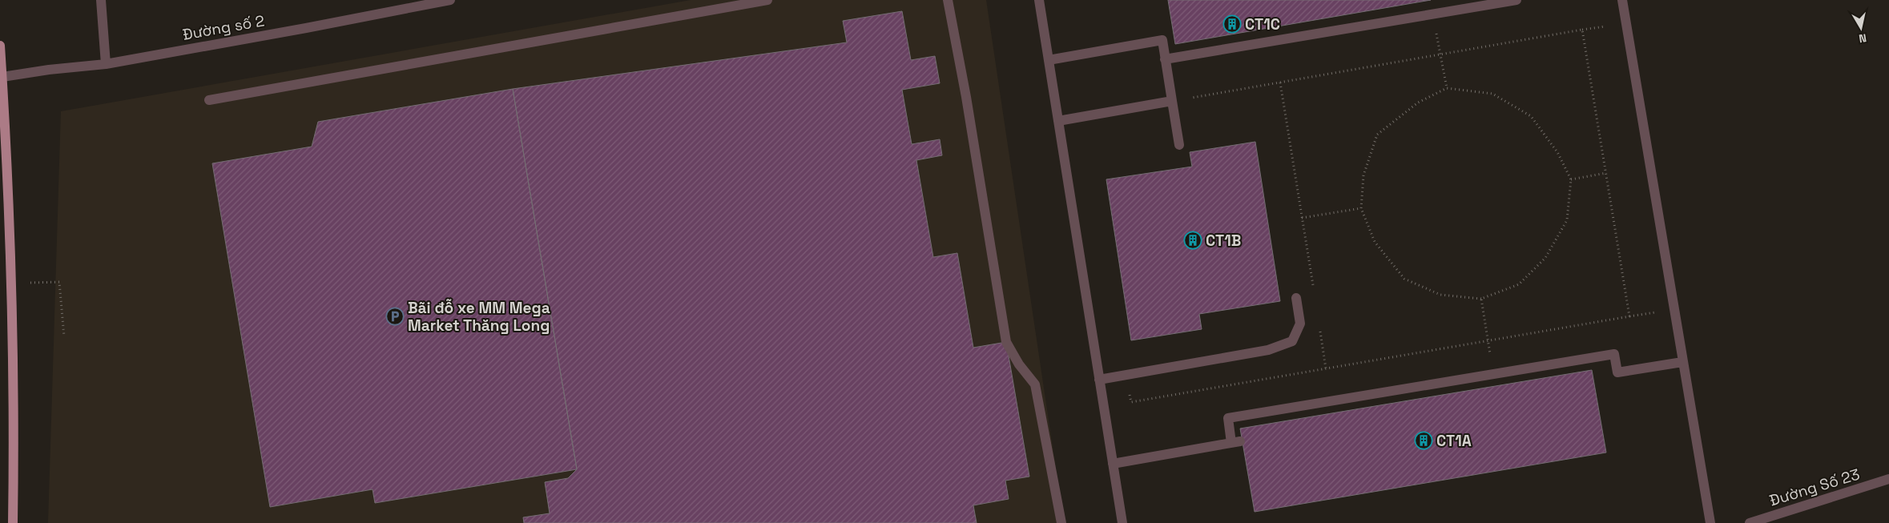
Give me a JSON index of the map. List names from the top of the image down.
{
  "streets": {
    "street": ["Đường số 2", "Đường Số 23"]
  },
  "places": {
    "building": ["CT1C", "CT1B", "CT1A"],
    "parking": ["Bãi đỗ xe MM Mega Market Thăng Long"]
  },
  "north": "bottom"
}
